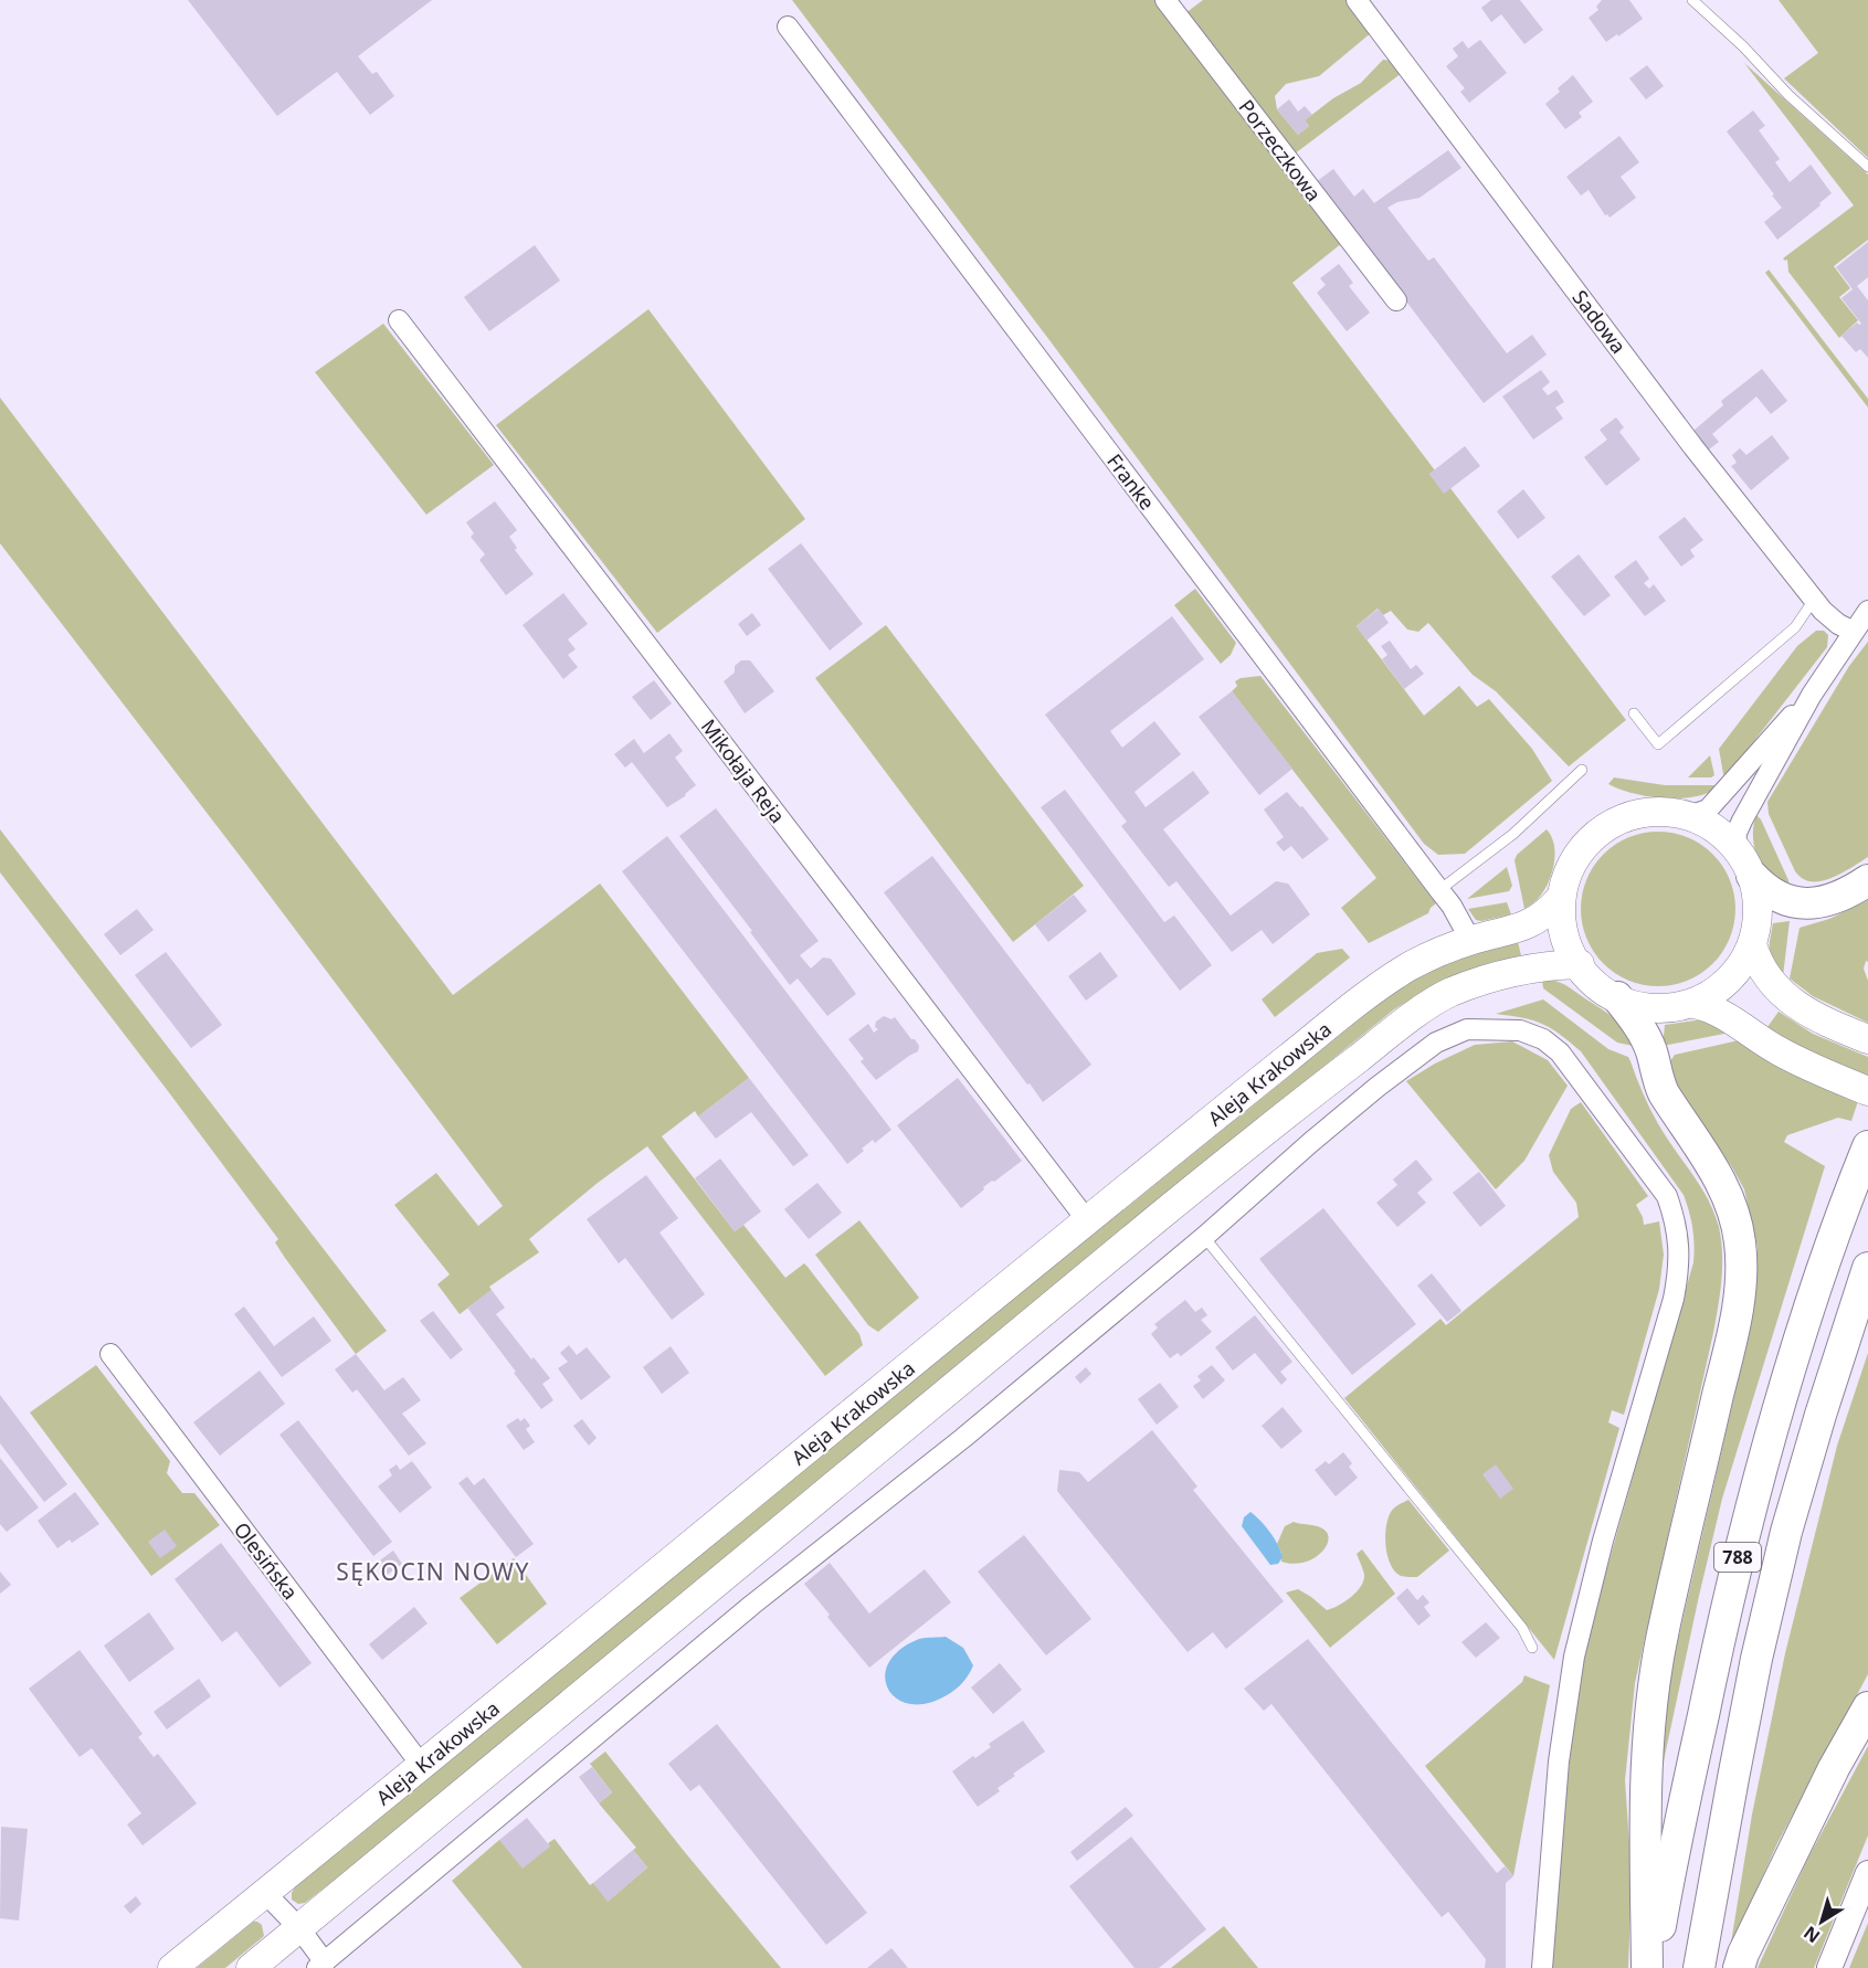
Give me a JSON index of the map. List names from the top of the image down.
{
  "streets": {
    "main road": ["Aleja Krakowska", "788"],
    "street": [
      "Porzeczkowa",
      "Sadowa",
      "Franke",
      "Mikołaja Reja",
      "Olesińska"
    ]
  },
  "crossings": [
    ["Franke", "Aleja Krakowska"],
    ["Mikołaja Reja", "Aleja Krakowska"],
    ["Aleja Krakowska", "Olesińska"]
  ],
  "districts": ["SĘKOCIN NOWY"],
  "north": "bottom left"
}
